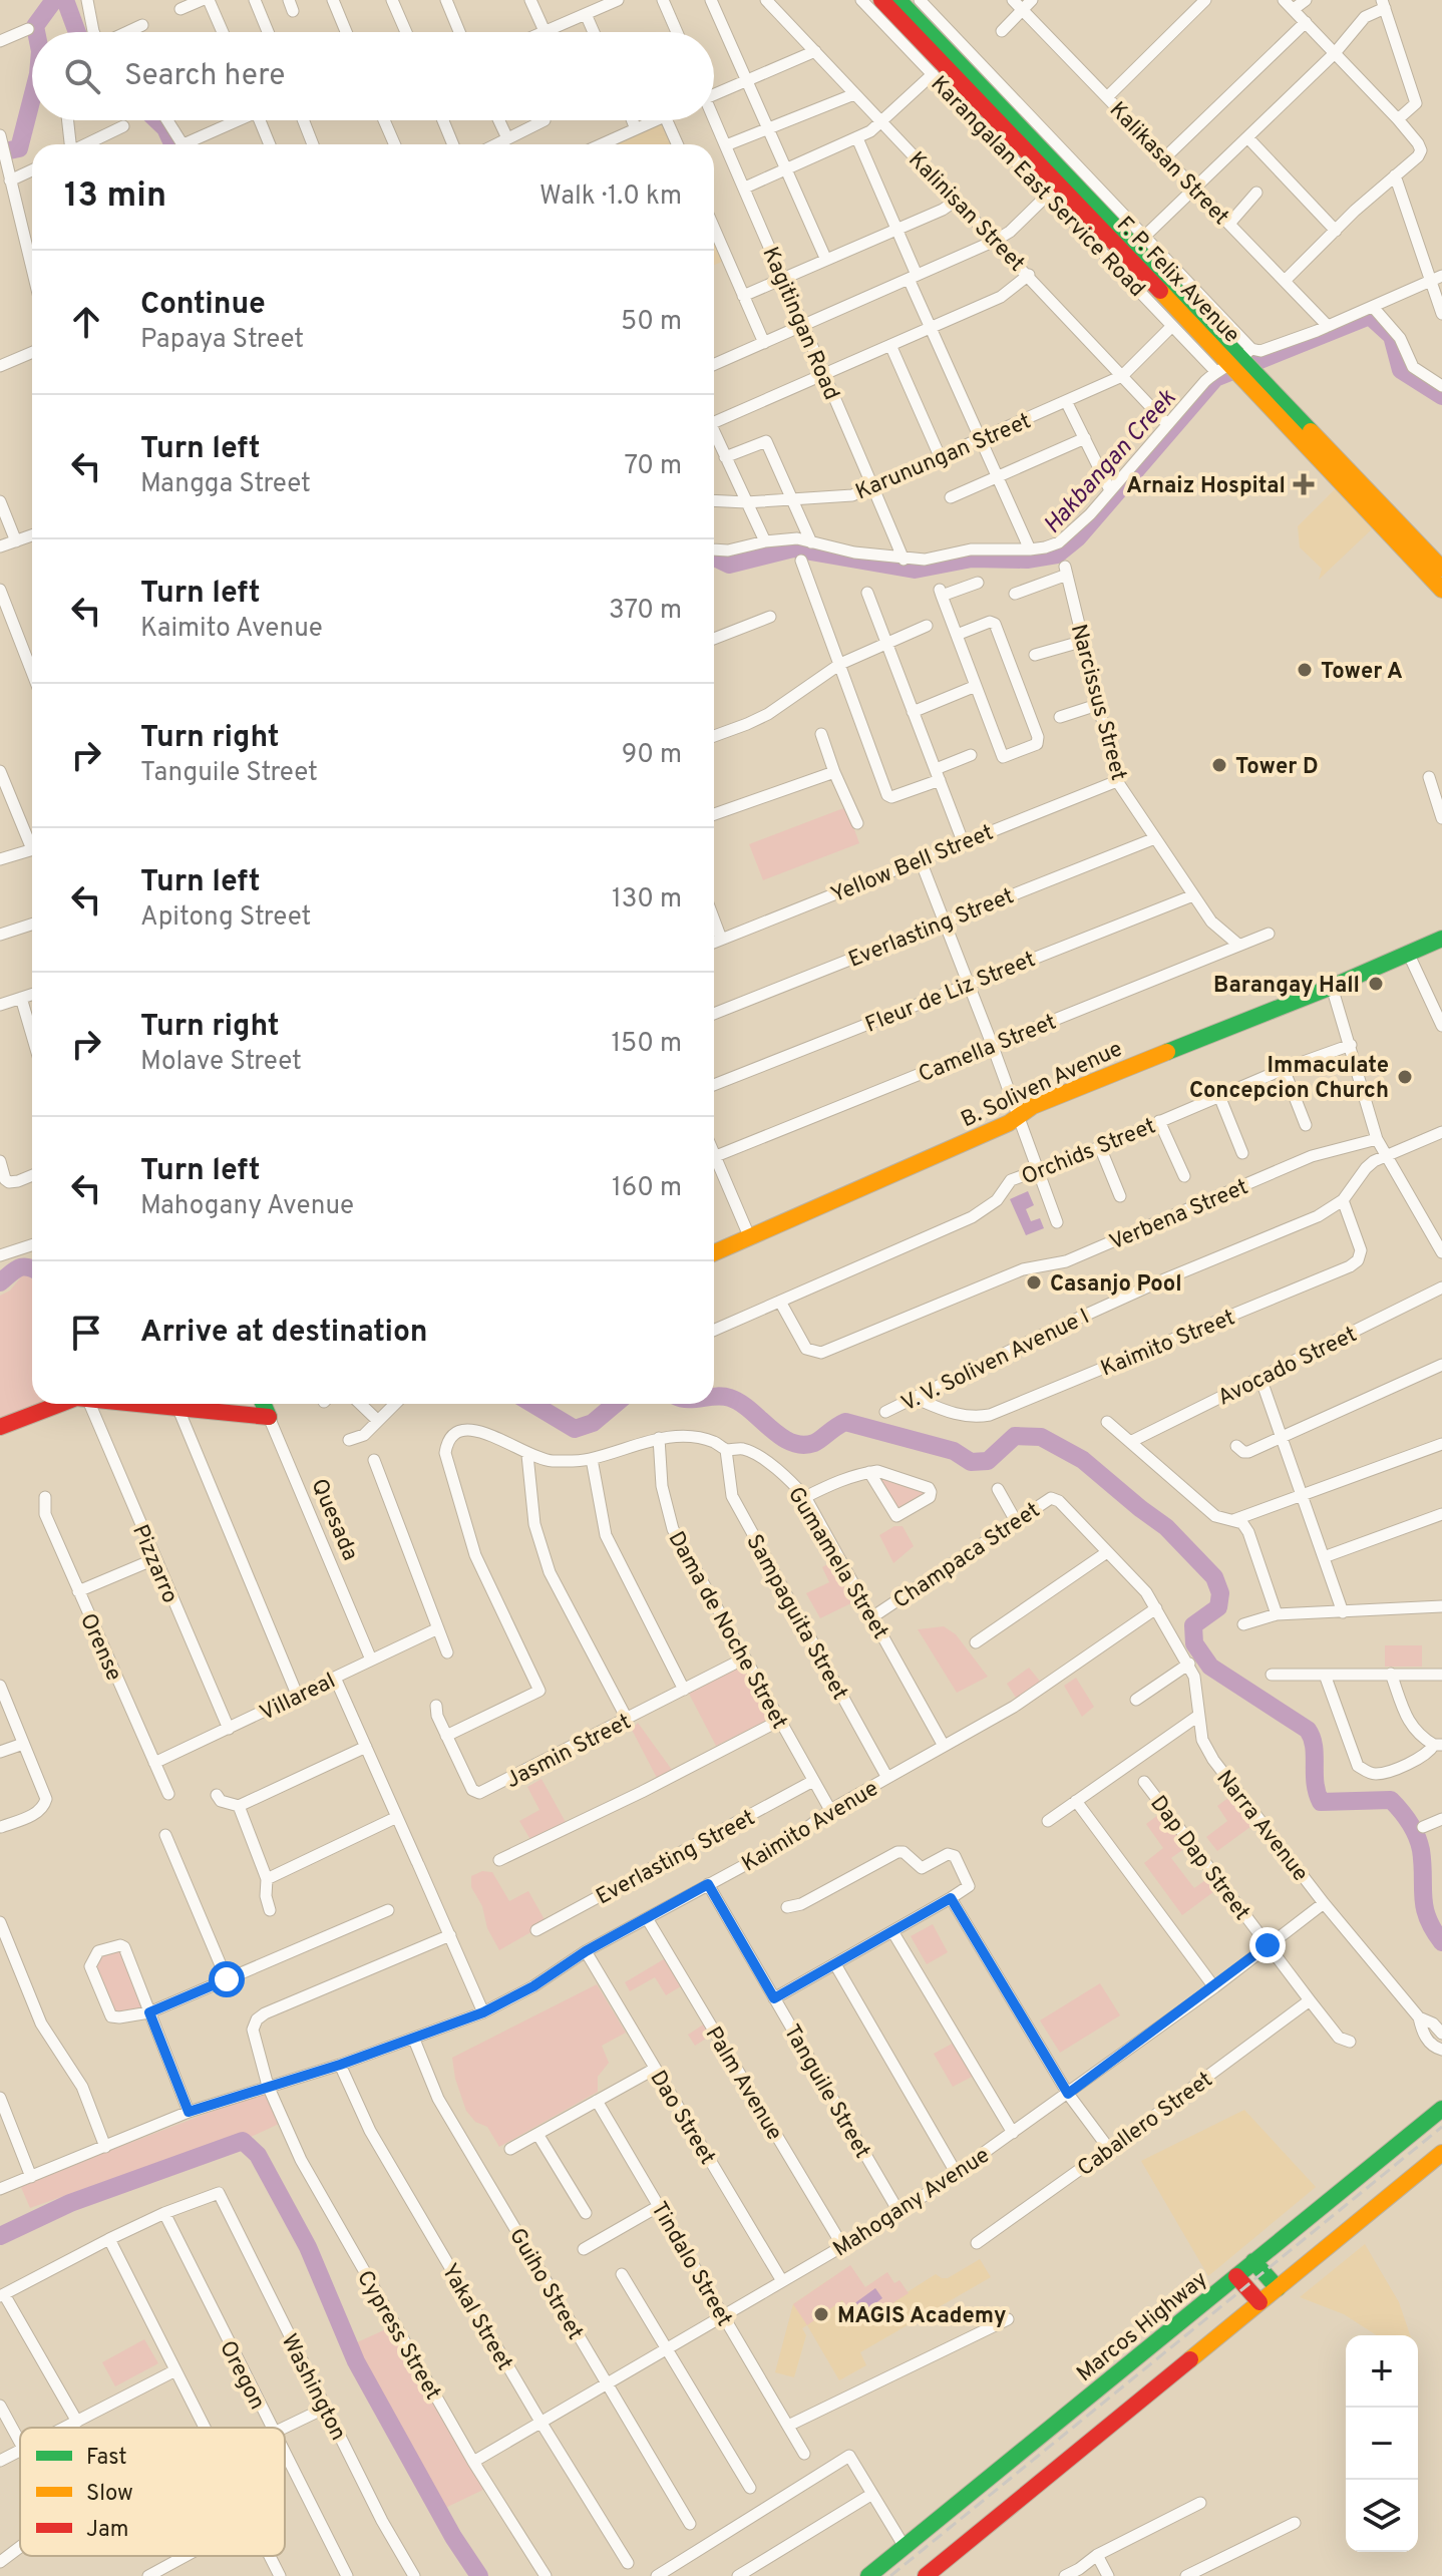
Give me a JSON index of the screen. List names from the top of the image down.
{
  "streets": {
    "main road": [
      "F. P. Felix Avenue",
      "B. Soliven Avenue",
      "Quesada",
      "Marcos Highway"
    ],
    "street": [
      "Kalikasan Street",
      "Karangalan East Service Road",
      "Kalinisan Street",
      "Kagitingan Road",
      "Karunungan Street",
      "Narcissus Street",
      "Yellow Bell Street",
      "Everlasting Street",
      "Fleur de Liz Street",
      "Camella Street",
      "Orchids Street",
      "Verbena Street",
      "Kaimito Street",
      "V. V. Soliven Avenue I",
      "Avocado Street",
      "Champaca Street",
      "Gumamela Street",
      "Pizzarro",
      "Sampaguita Street",
      "Dama de Noche Street",
      "Orense",
      "Villareal",
      "Jasmin Street",
      "Kaimito Avenue",
      "Narra Avenue",
      "Dap Dap Street",
      "Palm Avenue",
      "Tanguile Street",
      "Dao Street",
      "Caballero Street",
      "Mahogany Avenue",
      "Tindalo Street",
      "Guiho Street",
      "Yakal Street",
      "Cypress Street",
      "Oregon",
      "Washington"
    ]
  },
  "crossings": [
    ["Karangalan East Service Road", "F. P. Felix Avenue"],
    ["Karangalan East Service Road", "Karunungan Street"],
    ["Kalinisan Street", "Karunungan Street"],
    ["Kagitingan Road", "Karunungan Street"],
    ["Narcissus Street", "Yellow Bell Street"],
    ["Narcissus Street", "Everlasting Street"],
    ["Narcissus Street", "Fleur de Liz Street"],
    ["Narcissus Street", "Camella Street"],
    ["Everlasting Street", "Dama de Noche Street"],
    ["Orchids Street", "Verbena Street"],
    ["Kaimito Street", "V. V. Soliven Avenue I"],
    ["Quesada", "Villareal"],
    ["Champaca Street", "Gumamela Street"],
    ["Champaca Street", "Kaimito Avenue"],
    ["Champaca Street", "Narra Avenue"],
    ["Gumamela Street", "Sampaguita Street"],
    ["Gumamela Street", "Dama de Noche Street"],
    ["Gumamela Street", "Jasmin Street"],
    ["Gumamela Street", "Kaimito Avenue"],
    ["Pizzarro", "Villareal"],
    ["Sampaguita Street", "Kaimito Avenue"],
    ["Dama de Noche Street", "Jasmin Street"],
    ["Dama de Noche Street", "Kaimito Avenue"],
    ["Orense", "Villareal"],
    ["Kaimito Avenue", "Narra Avenue"],
    ["Kaimito Avenue", "Palm Avenue"],
    ["Kaimito Avenue", "Tanguile Street"],
    ["Kaimito Avenue", "Dao Street"],
    ["Kaimito Avenue", "Guiho Street"],
    ["Kaimito Avenue", "Yakal Street"],
    ["Kaimito Avenue", "Cypress Street"],
    ["Narra Avenue", "Mahogany Avenue"],
    ["Dap Dap Street", "Caballero Street"],
    ["Dap Dap Street", "Mahogany Avenue"],
    ["Palm Avenue", "Mahogany Avenue"],
    ["Tanguile Street", "Mahogany Avenue"],
    ["Dao Street", "Mahogany Avenue"],
    ["Mahogany Avenue", "Tindalo Street"],
    ["Mahogany Avenue", "Guiho Street"],
    ["Mahogany Avenue", "Yakal Street"],
    ["Mahogany Avenue", "Cypress Street"],
    ["Oregon", "Washington"]
  ],
  "water": ["Hakbangan Creek"],
  "places": {
    "health": ["Arnaiz Hospital"],
    "other": [
      "Tower A",
      "Tower D",
      "Barangay Hall",
      "Immaculate Concepcion Church",
      "Casanjo Pool",
      "MAGIS Academy"
    ]
  },
  "legend": ["Fast", "Slow", "Jam"],
  "page": {
    "search": "Search here",
    "heading": ["13 min", "Walk · 1.0 km"],
    "list": [
      ["Continue", "Papaya Street", "50 m"],
      ["Turn left", "Mangga Street", "70 m"],
      ["Turn left", "Kaimito Avenue", "370 m"],
      ["Turn right", "Tanguile Street", "90 m"],
      ["Turn left", "Apitong Street", "130 m"],
      ["Turn right", "Molave Street", "150 m"],
      ["Turn left", "Mahogany Avenue", "160 m"],
      "Arrive at destination"
    ],
    "map_buttons": ["+", "−"]
  }
}
